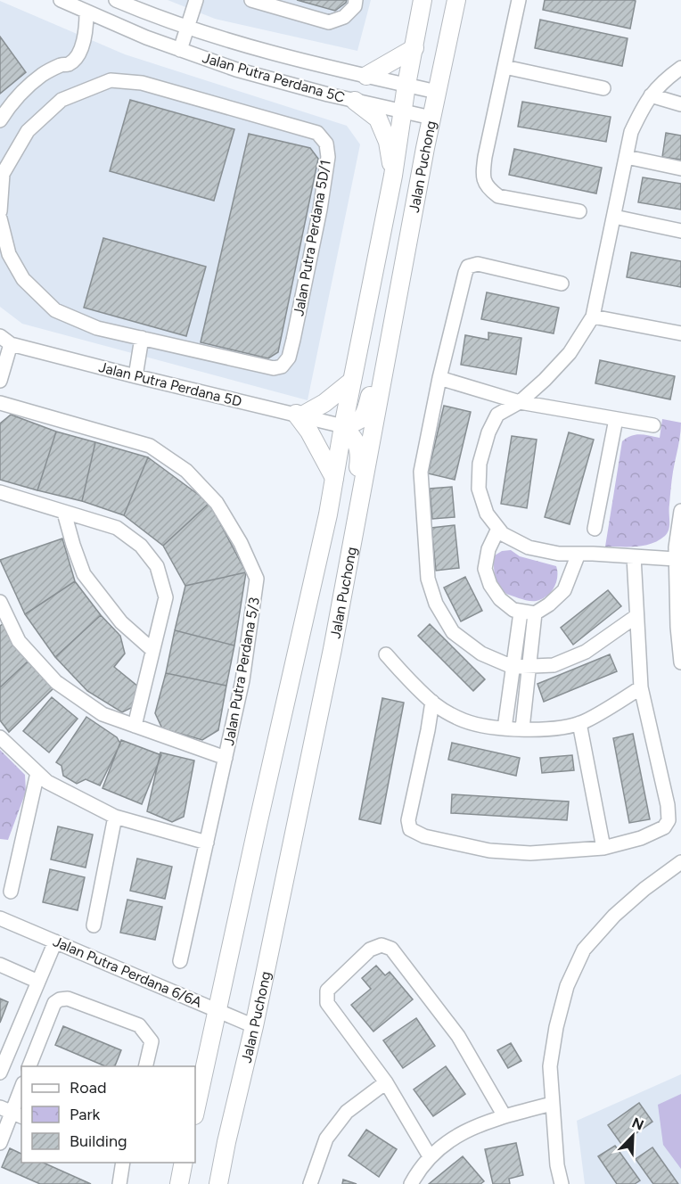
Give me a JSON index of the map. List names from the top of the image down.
{
  "streets": {
    "main road": ["Jalan Puchong"],
    "street": [
      "Jalan Putra Perdana 5C",
      "Jalan Putra Perdana 5D/1",
      "Jalan Putra Perdana 5D",
      "Jalan Putra Perdana 5/3",
      "Jalan Putra Perdana 6/6A"
    ]
  },
  "crossings": [
    ["Jalan Putra Perdana 5C", "Jalan Puchong"],
    ["Jalan Puchong", "Jalan Putra Perdana 5D"],
    ["Jalan Puchong", "Jalan Putra Perdana 6/6A"]
  ],
  "legend": ["Road", "Park", "Building"],
  "north": "top right"
}
